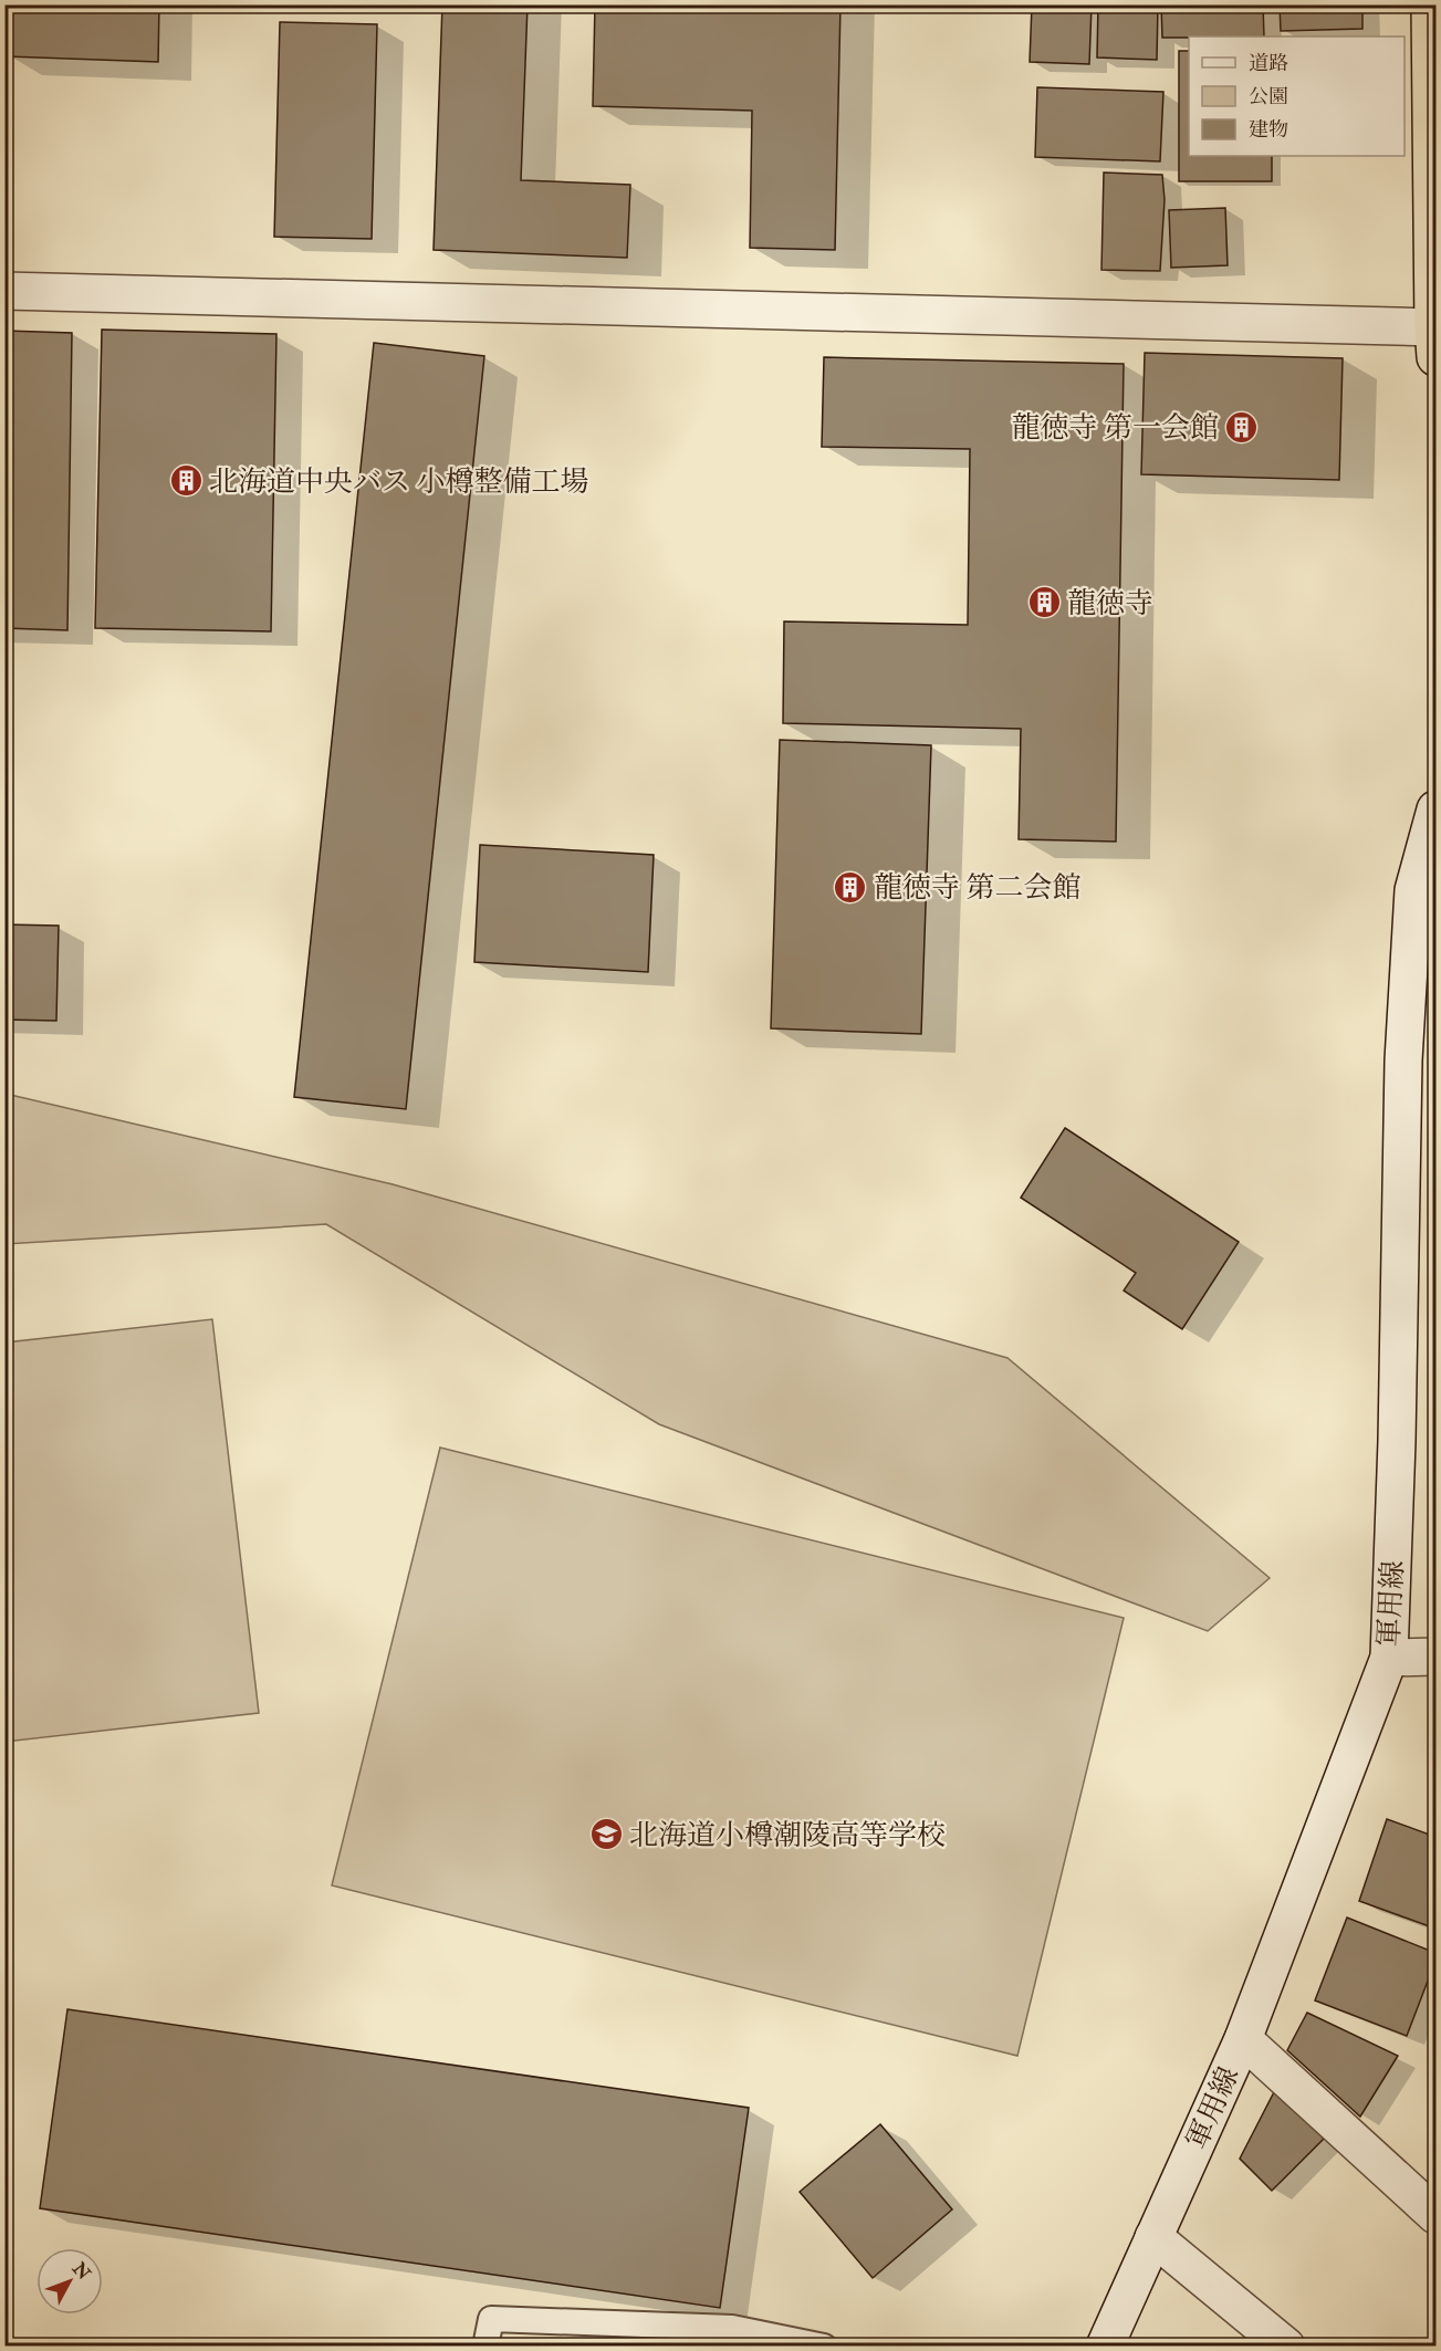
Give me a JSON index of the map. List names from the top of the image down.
{
  "streets": {
    "street": ["軍用線"]
  },
  "places": {
    "building": [
      "龍徳寺 第一会館",
      "北海道中央バス 小樽整備工場",
      "龍徳寺",
      "龍徳寺 第二会館"
    ],
    "school or university": ["北海道小樽潮陵高等学校"]
  },
  "legend": ["道路", "公園", "建物"],
  "north": "top right"
}
